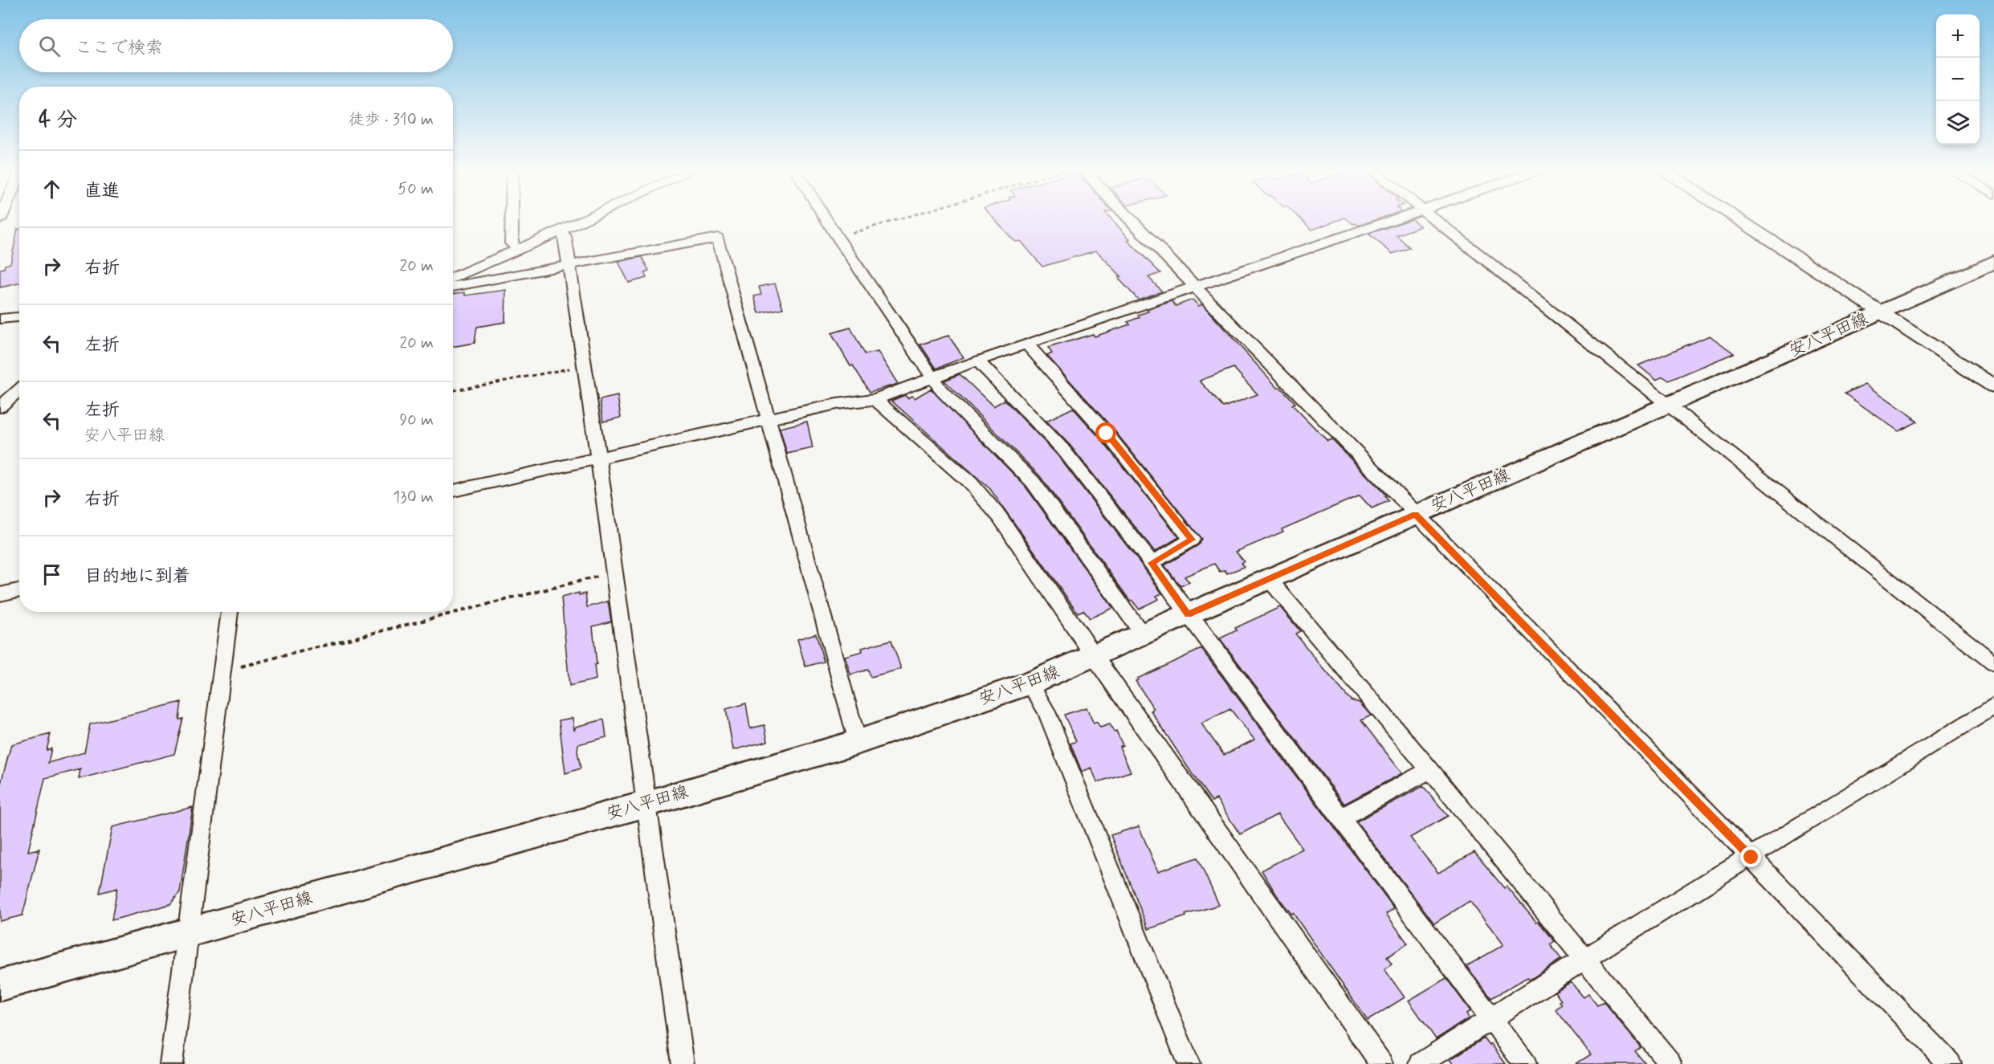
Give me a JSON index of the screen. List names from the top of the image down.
{
  "streets": {
    "main road": ["安八平田線"]
  },
  "page": {
    "map_buttons": ["+", "−"],
    "search": "ここで検索",
    "heading": ["4 分", "徒歩 · 310 m"],
    "list": [
      ["直進", "50 m"],
      ["右折", "20 m"],
      ["左折", "20 m"],
      ["左折", "安八平田線", "90 m"],
      ["右折", "130 m"],
      "目的地に到着"
    ]
  }
}
